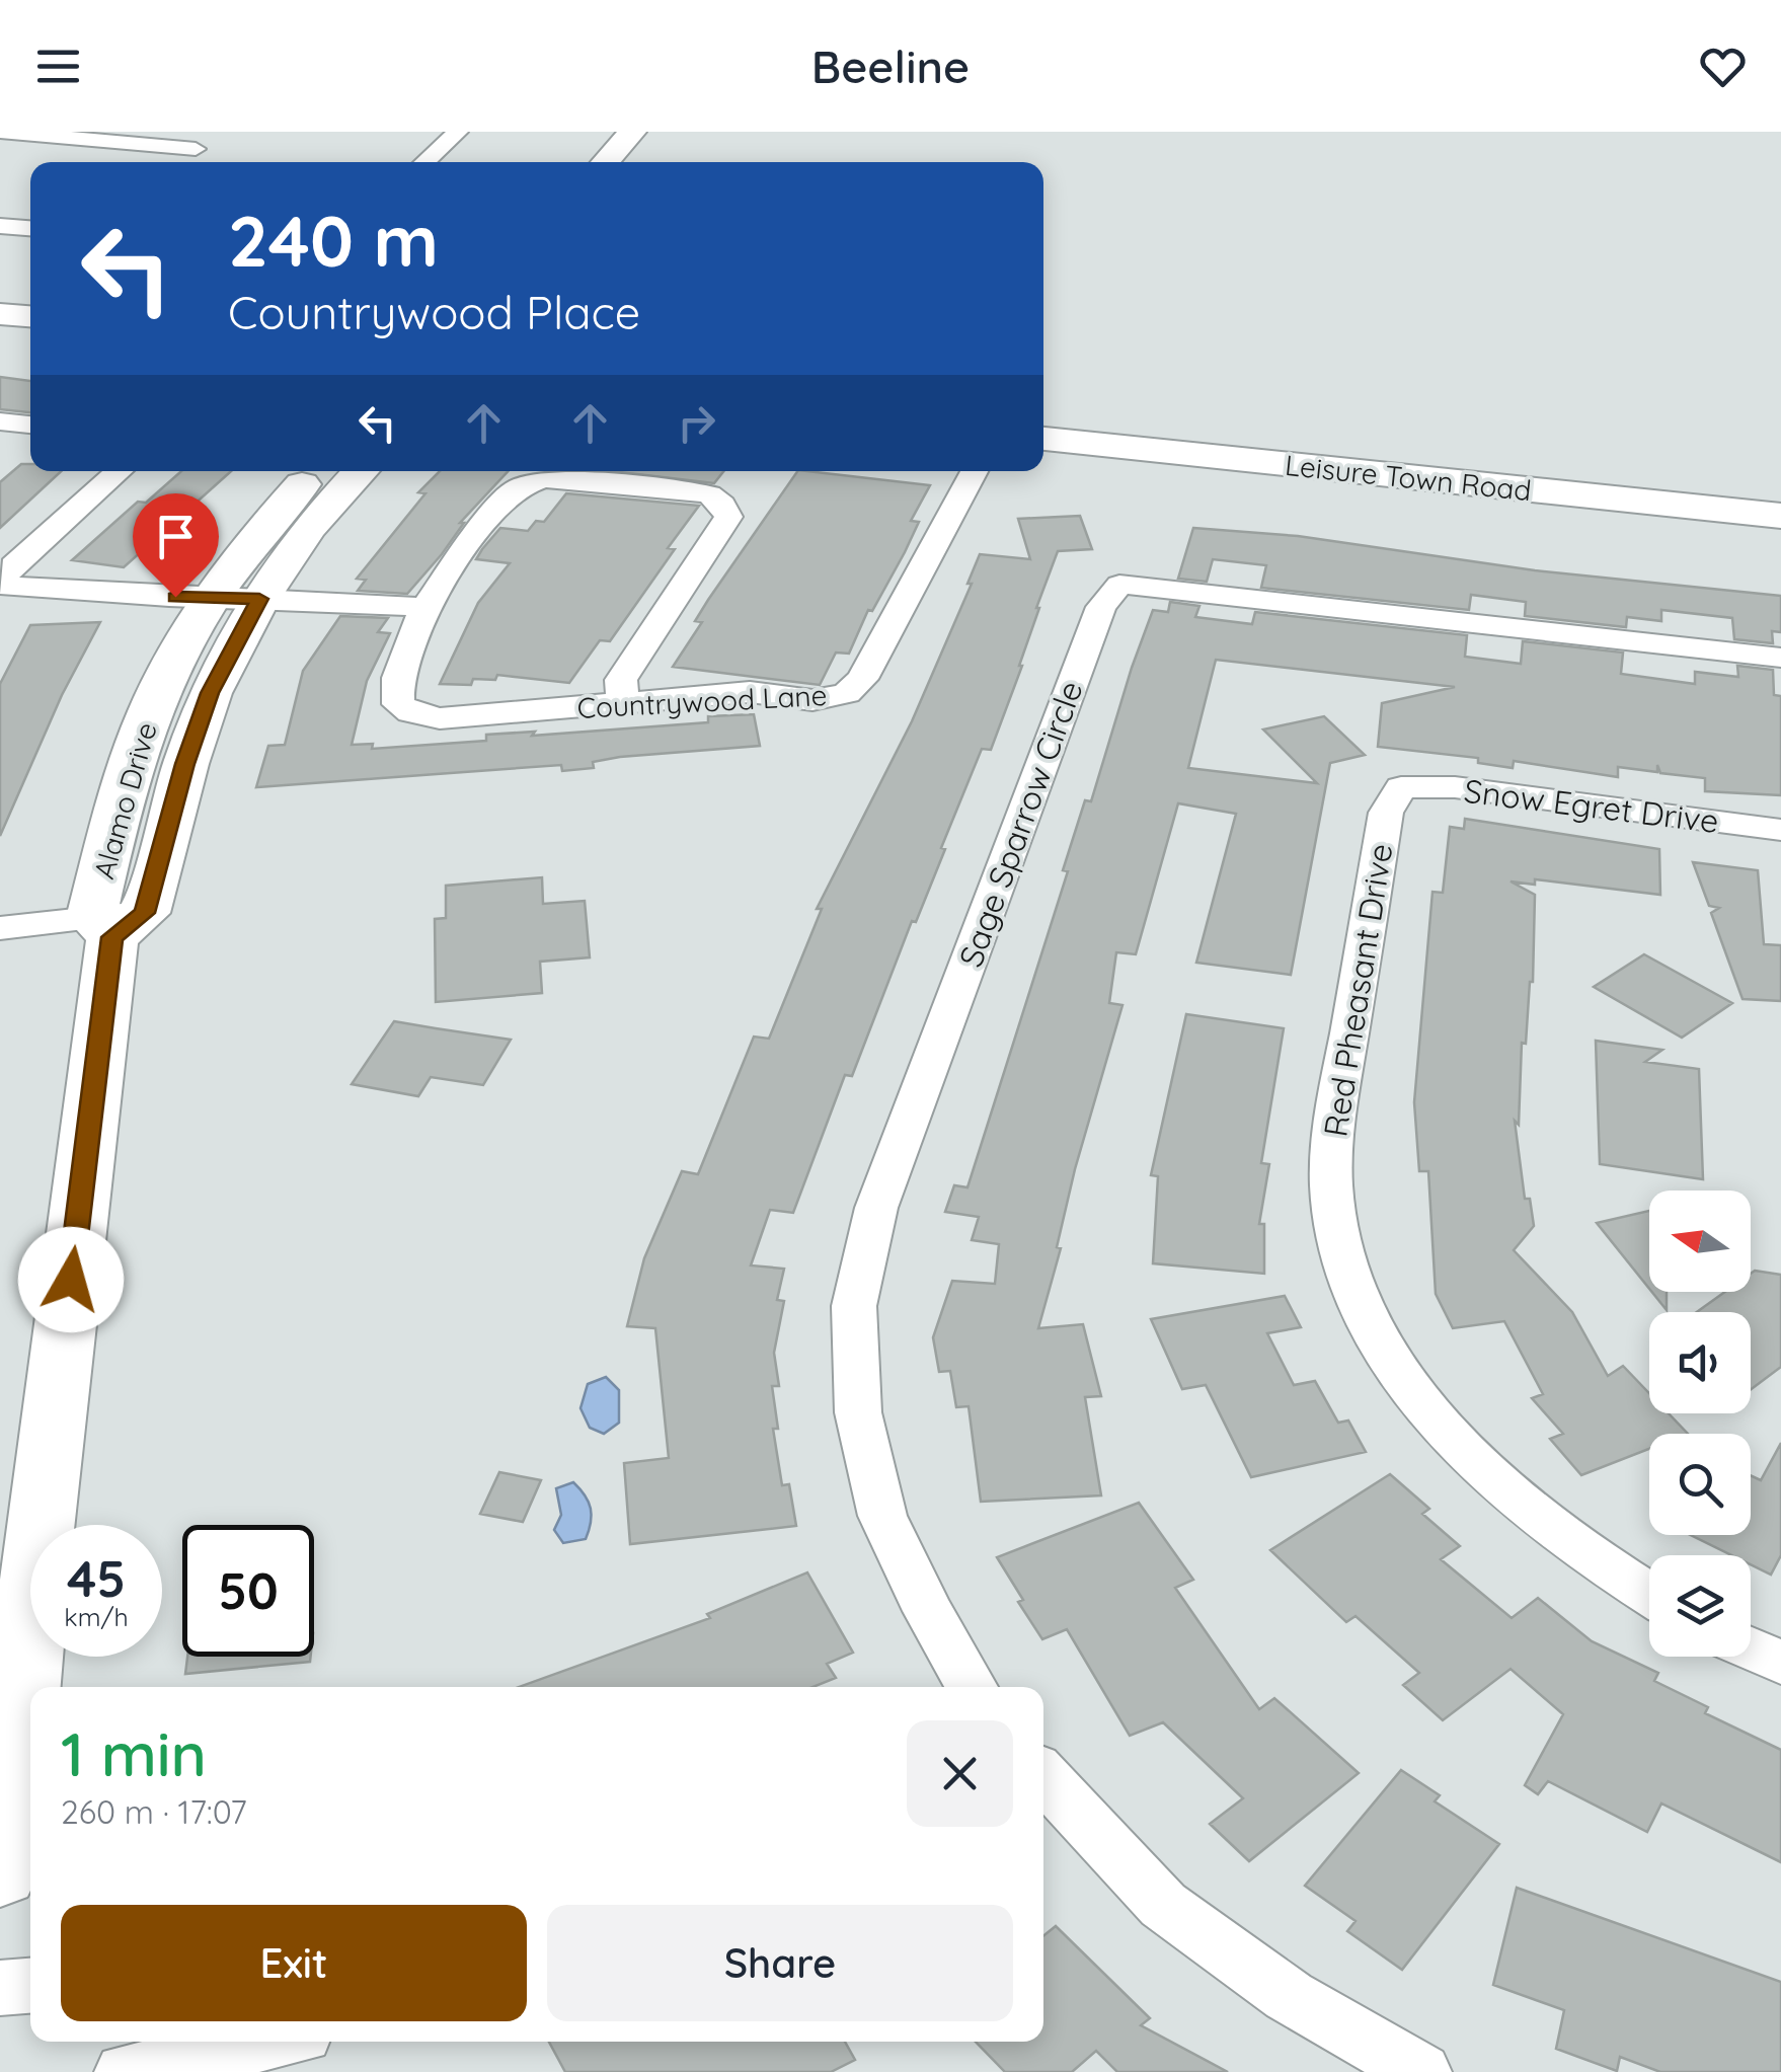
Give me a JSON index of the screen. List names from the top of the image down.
{
  "streets": {
    "main road": ["Leisure Town Road", "Alamo Drive"],
    "street": [
      "Countrywood Lane",
      "Snow Egret Drive",
      "Sage Sparrow Circle",
      "Red Pheasant Drive"
    ]
  },
  "crossings": [
    ["Snow Egret Drive", "Red Pheasant Drive"]
  ],
  "north": "left",
  "page": {
    "header": "Beeline",
    "turn": ["240 m", "Countrywood Place"],
    "speed": "45 km/h",
    "limit": "50",
    "heading": ["1 min", "260 m · 17:07"],
    "buttons": ["Exit", "Share"]
  }
}
